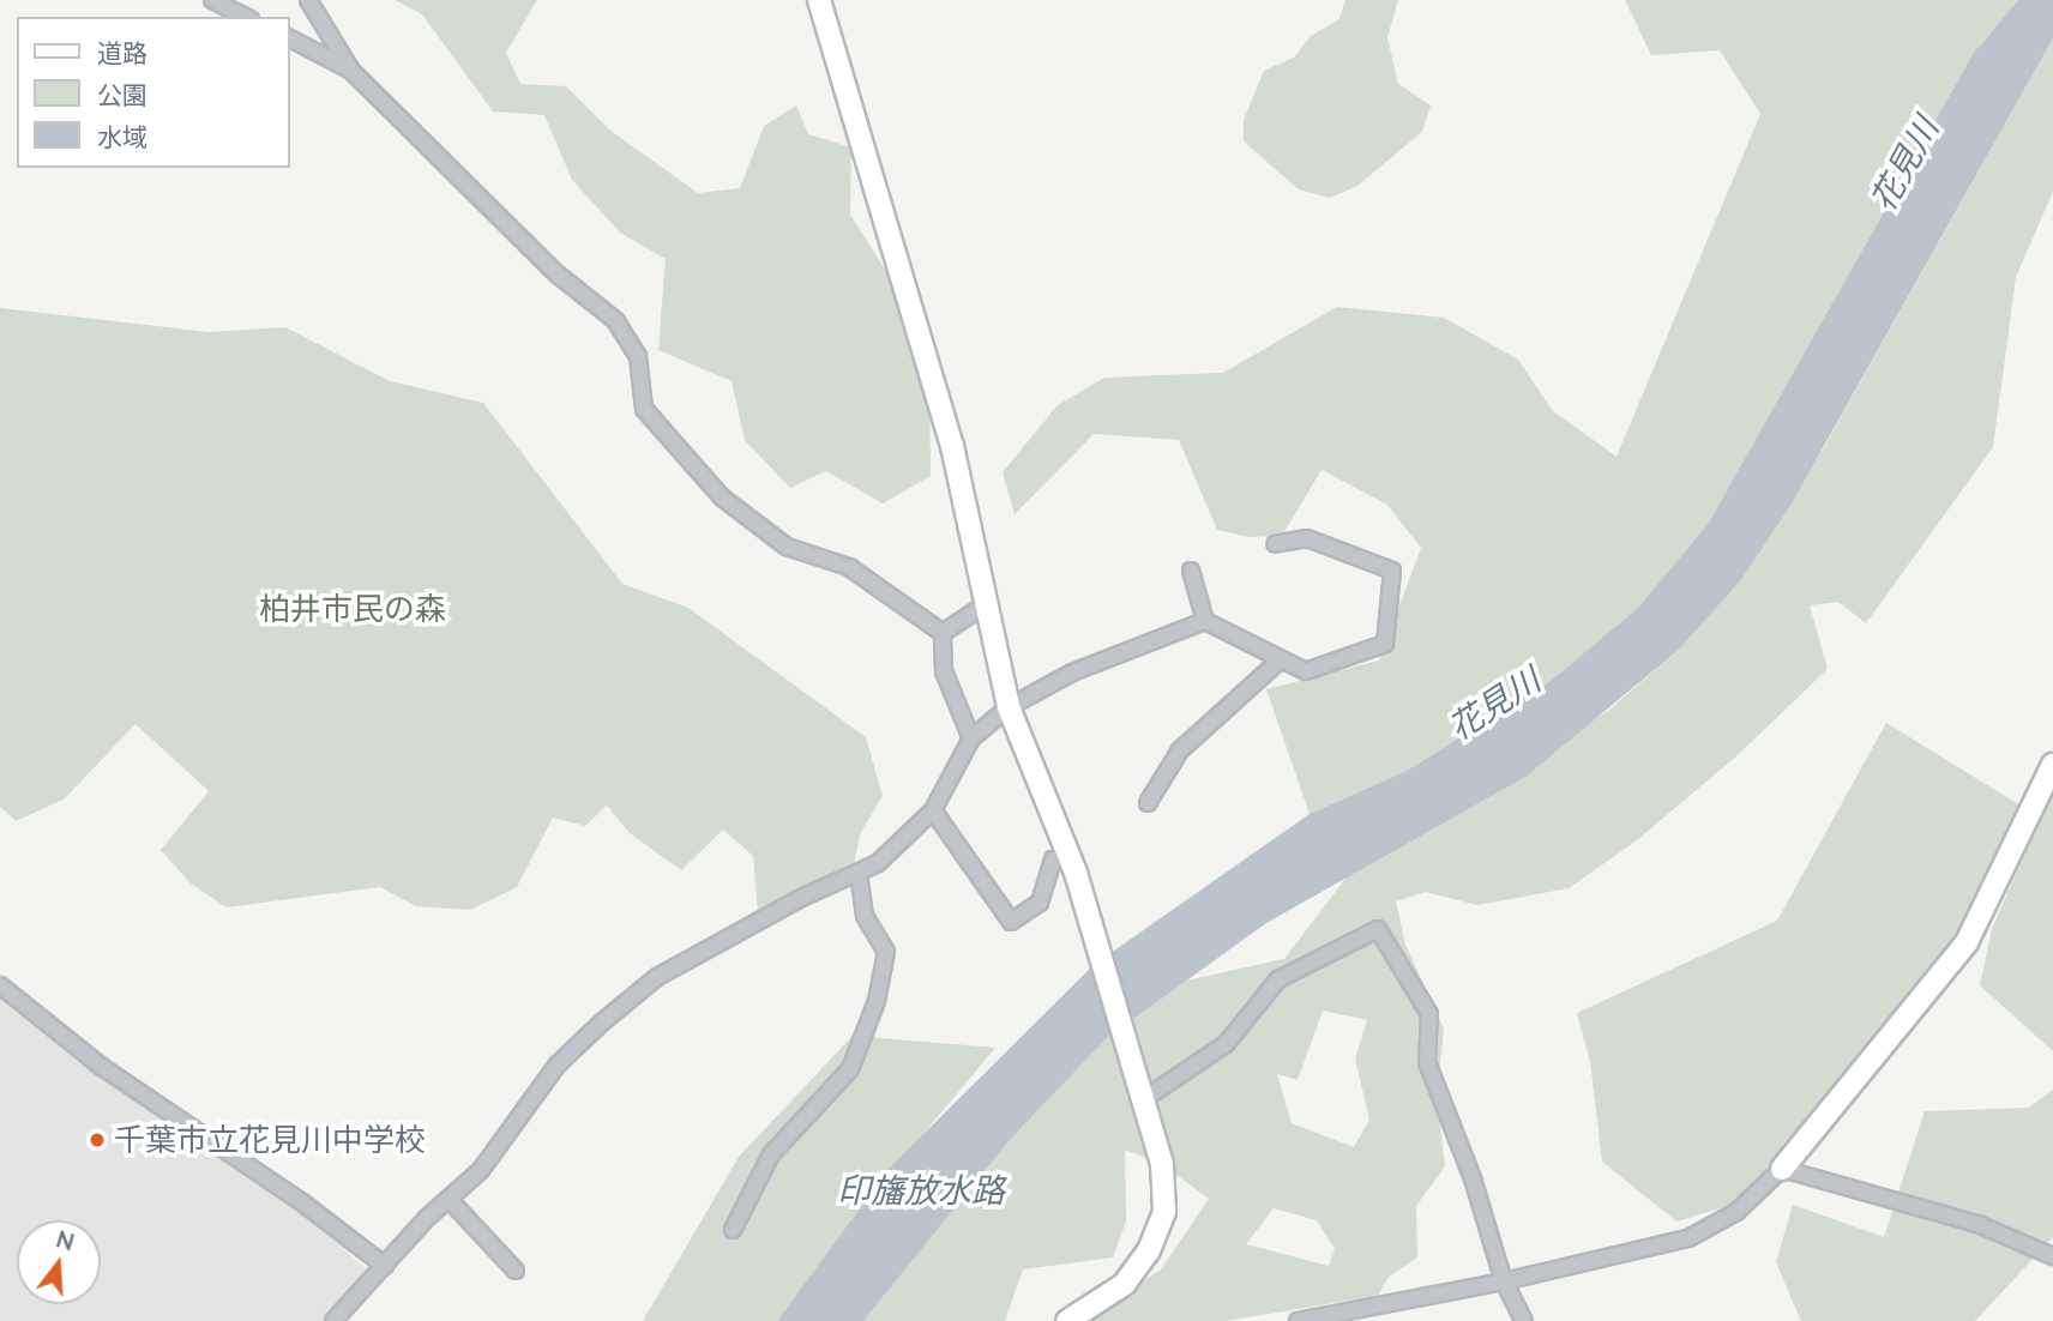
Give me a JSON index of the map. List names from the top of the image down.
{
  "water": ["花見川", "印旛放水路"],
  "parks": ["柏井市民の森"],
  "places": ["千葉市立花見川中学校"],
  "legend": ["道路", "公園", "水域"],
  "north": "top"
}
